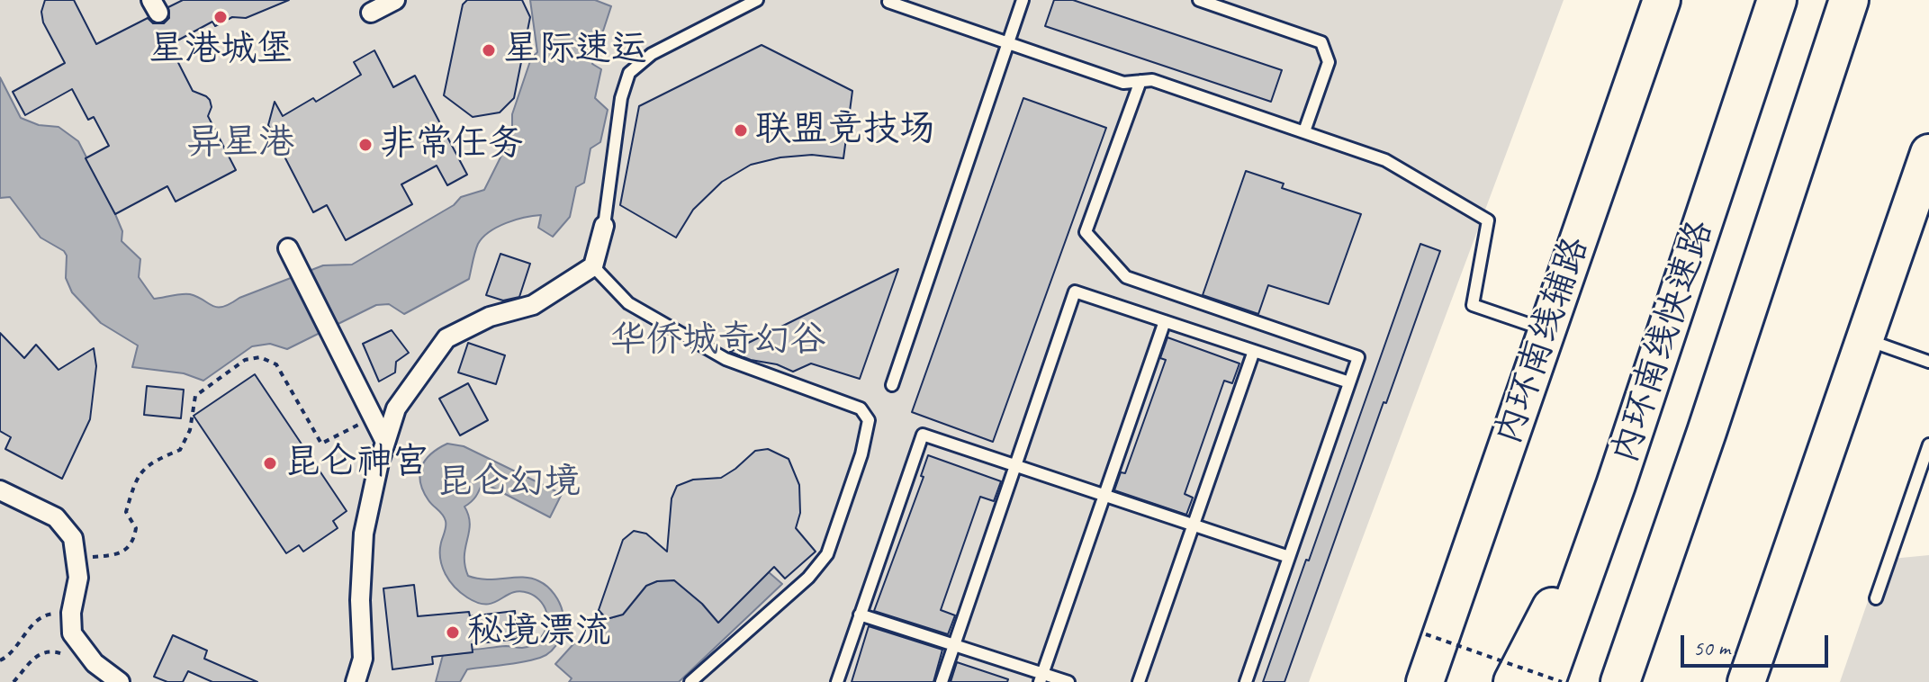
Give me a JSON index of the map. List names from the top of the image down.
{
  "streets": {
    "highway": ["内环南线快速路"],
    "main road": ["内环南线辅路"]
  },
  "parks": ["异星港", "华侨城奇幻谷", "昆仑幻境"],
  "places": [
    "星港城堡",
    "星际速运",
    "联盟竞技场",
    "非常任务",
    "昆仑神宫",
    "秘境漂流"
  ],
  "scale_bar": "50 m"
}
